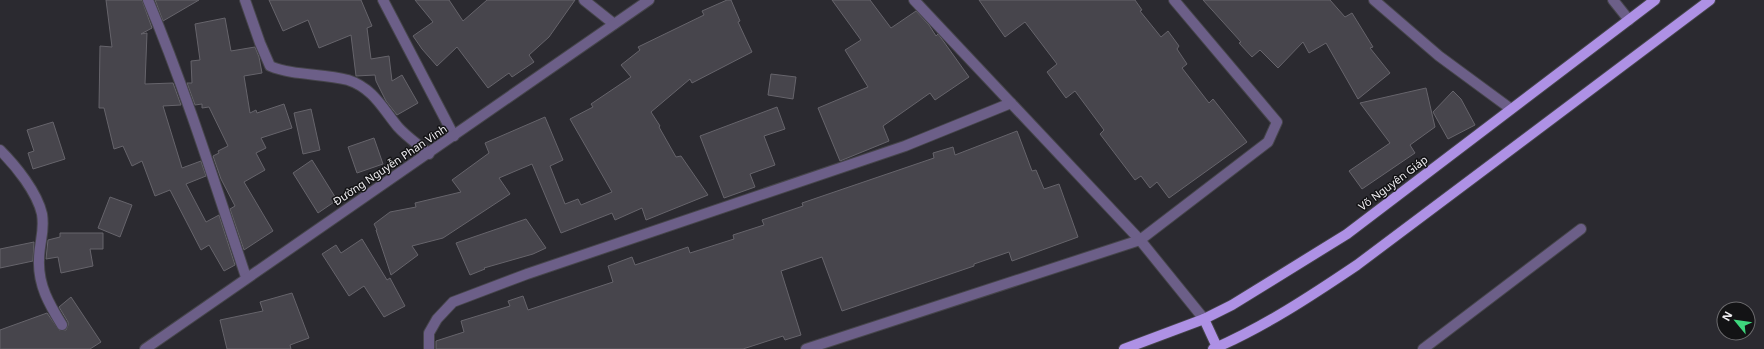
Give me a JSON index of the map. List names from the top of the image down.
{
  "streets": {
    "main road": ["Võ Nguyên Giáp"],
    "street": ["Đường Nguyễn Phan Vinh"]
  },
  "north": "top left"
}
